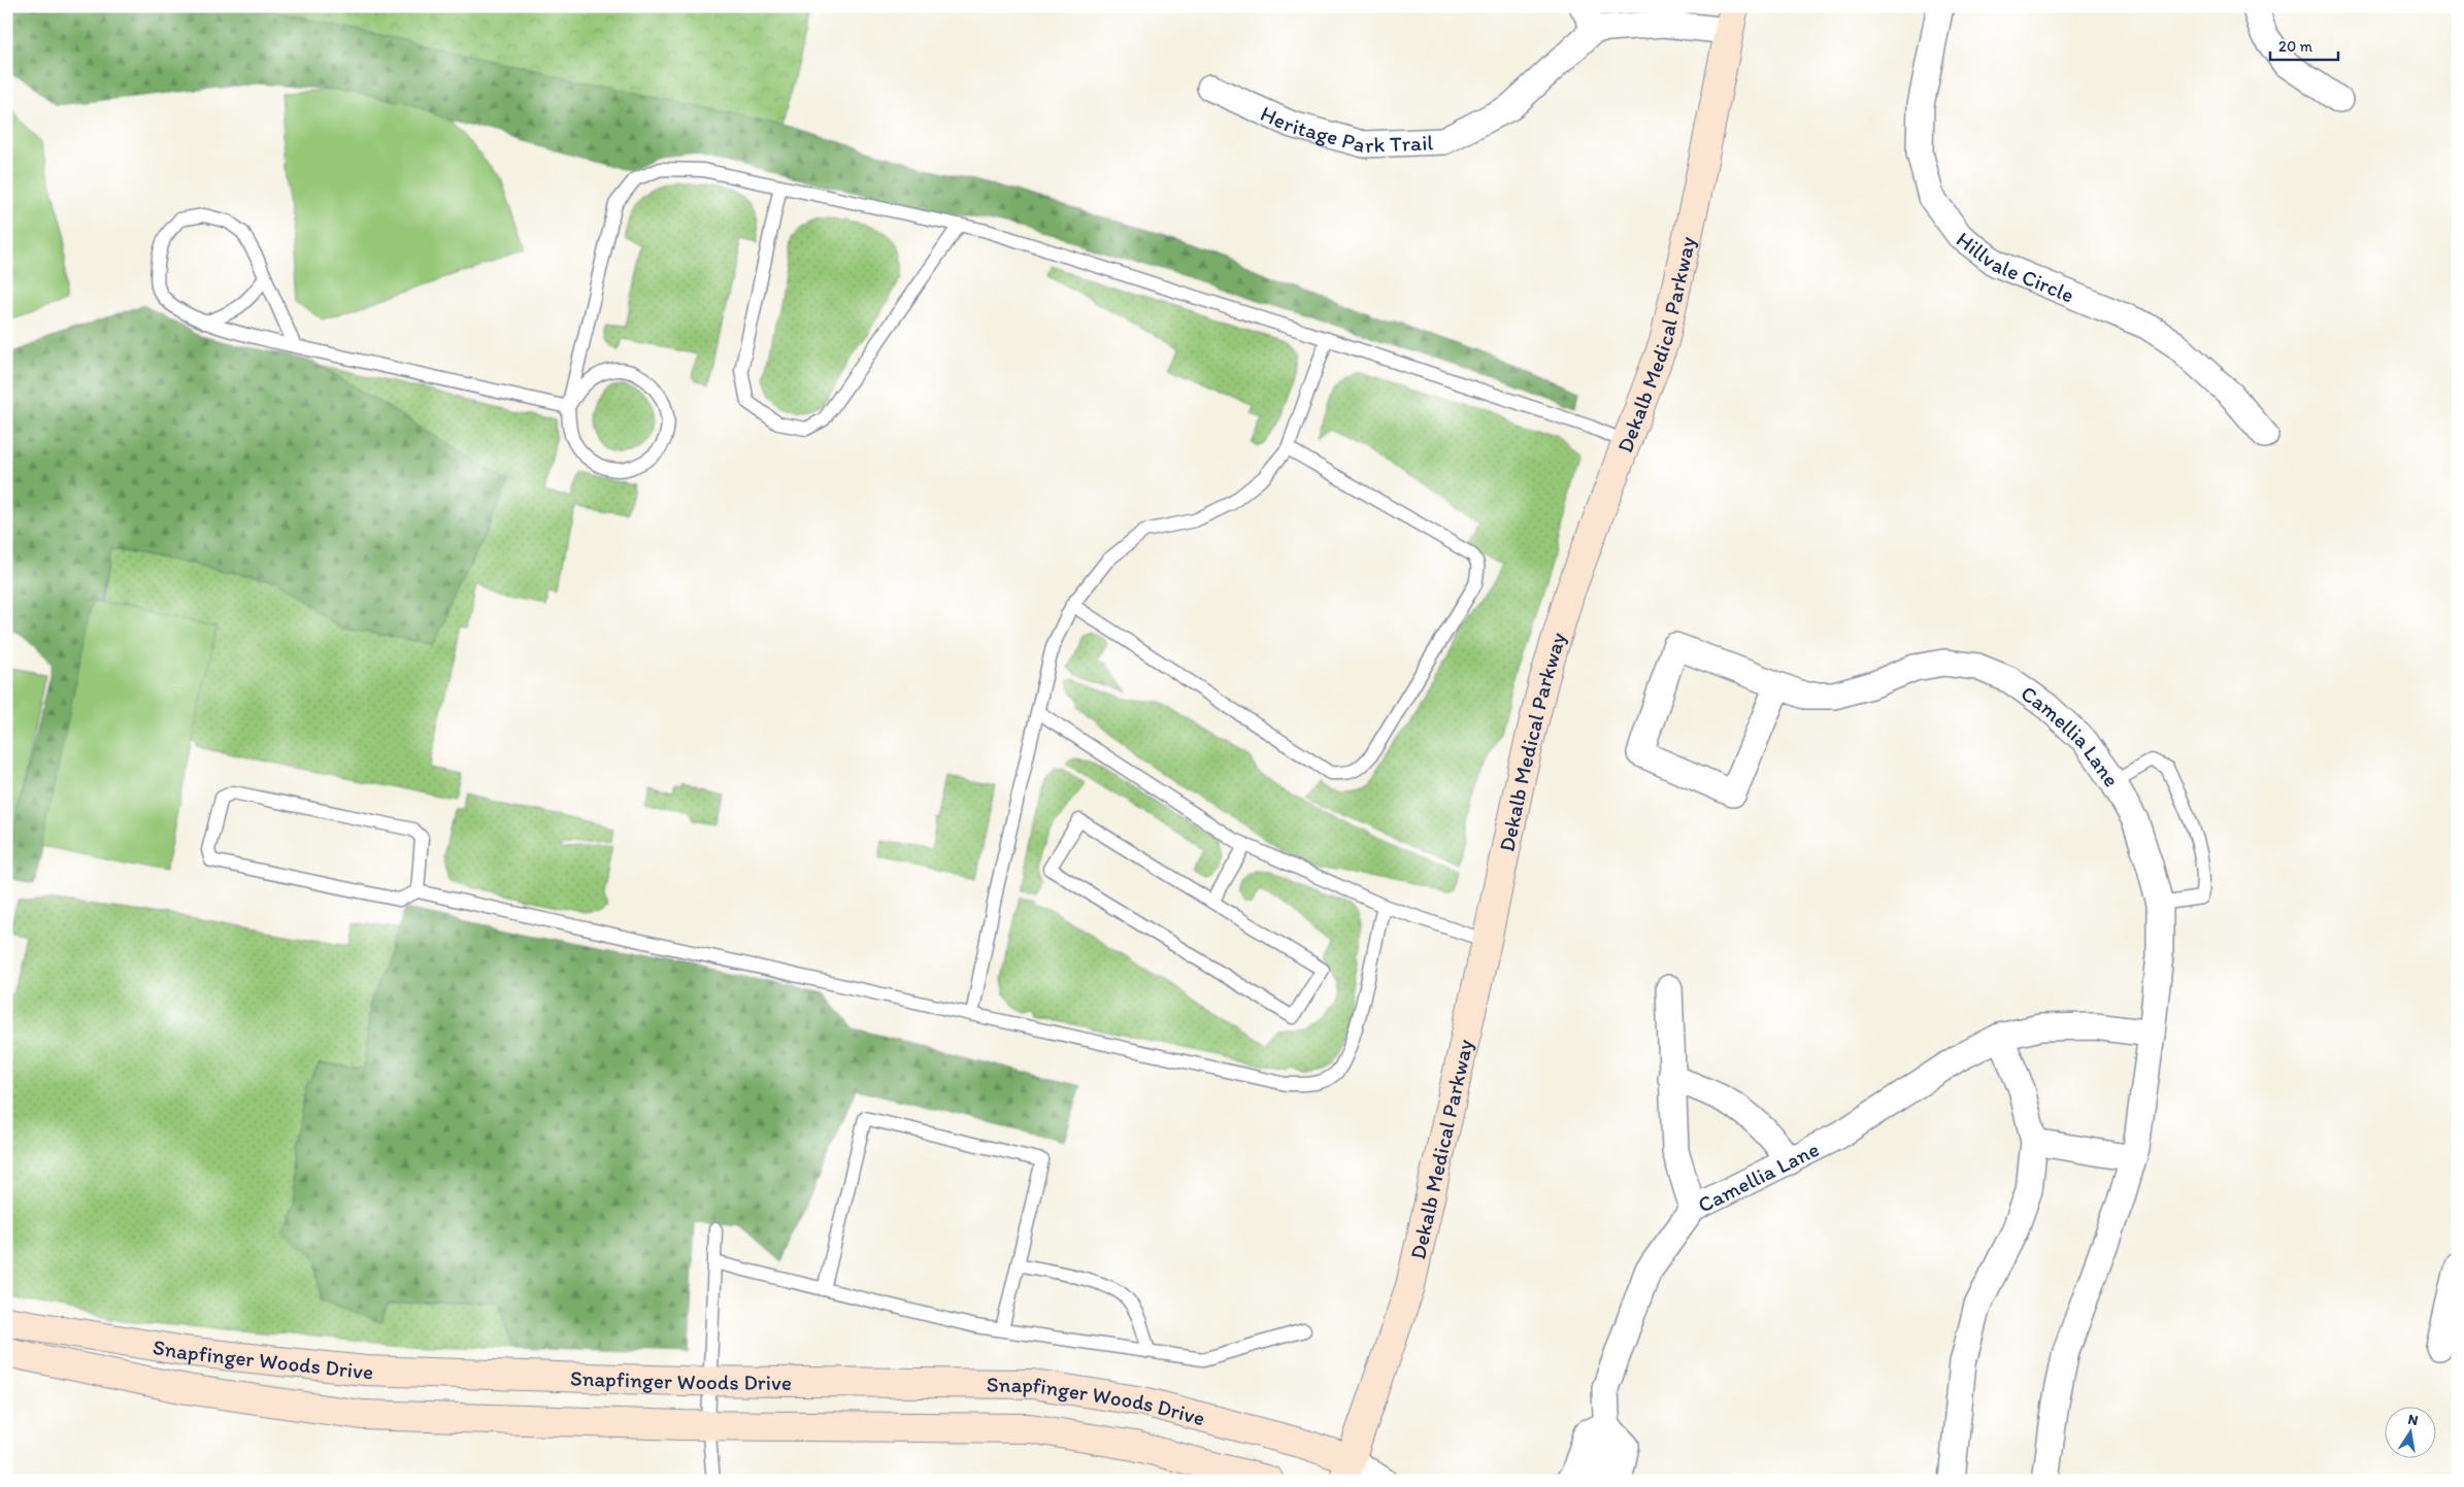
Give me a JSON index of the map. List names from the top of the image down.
{
  "streets": {
    "main road": ["Dekalb Medical Parkway", "Snapfinger Woods Drive"],
    "street": ["Heritage Park Trail", "Hillvale Circle", "Camellia Lane"]
  },
  "crossings": [
    ["Dekalb Medical Parkway", "Snapfinger Woods Drive"]
  ],
  "scale_bar": "20 m",
  "north": "top"
}
